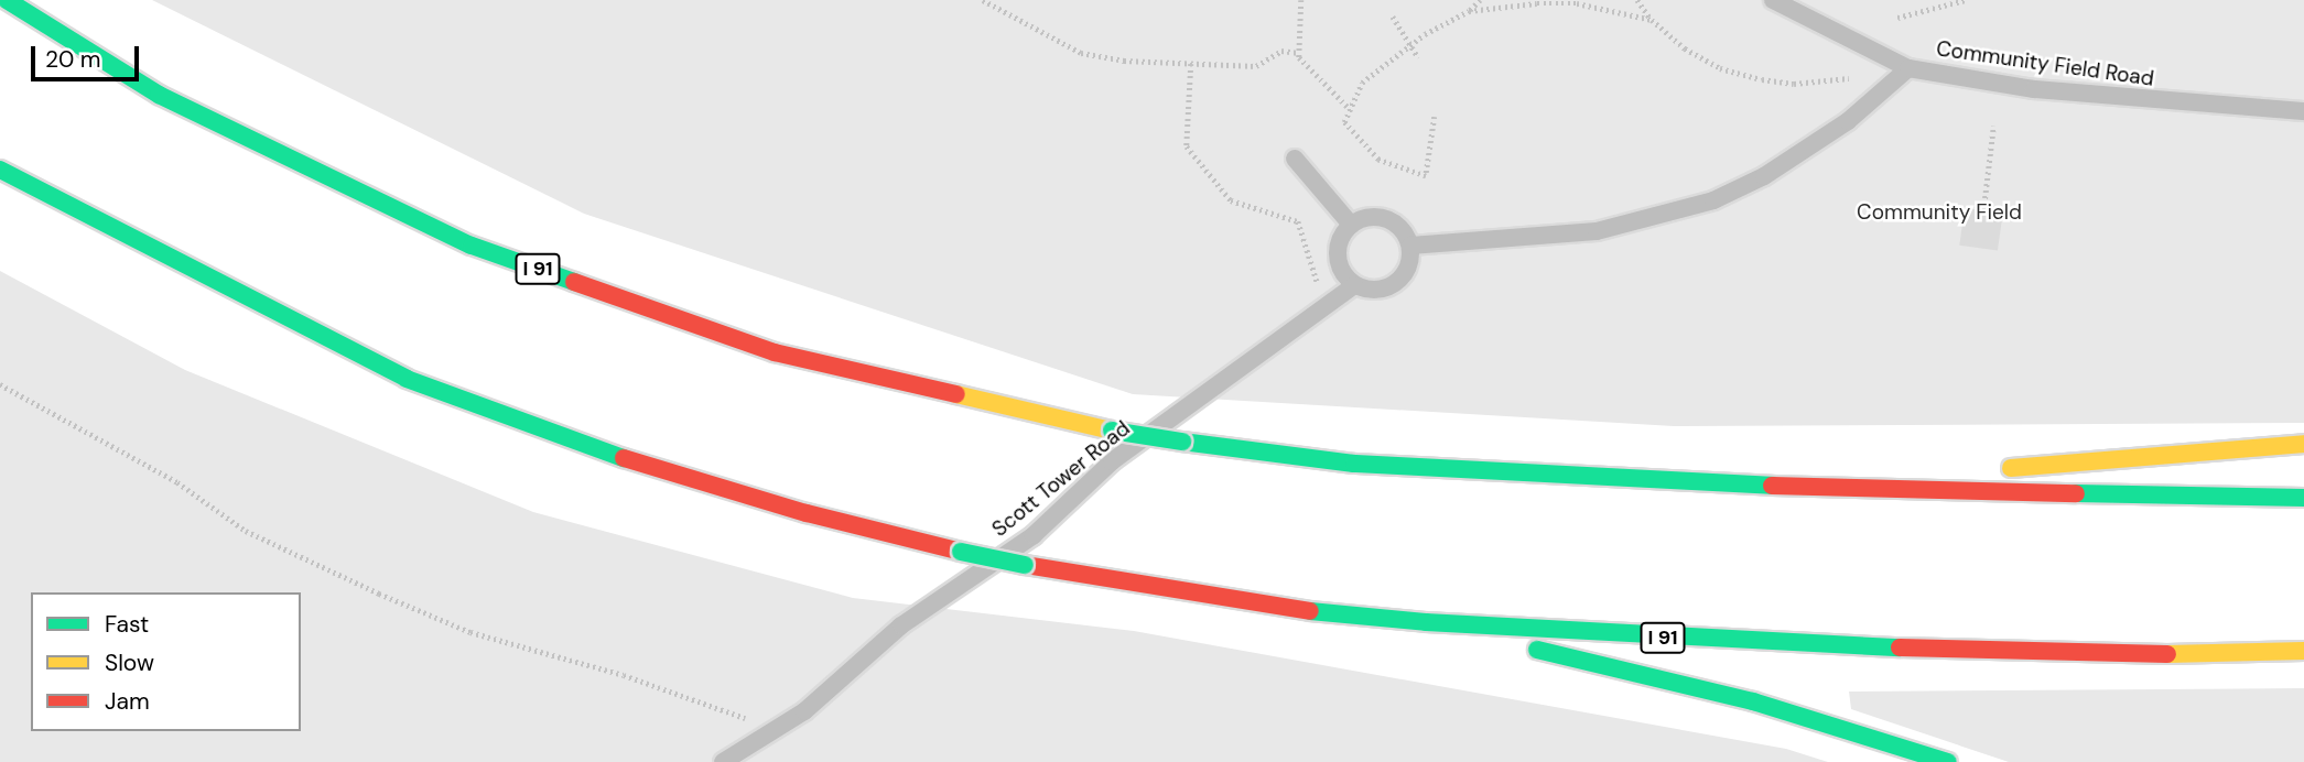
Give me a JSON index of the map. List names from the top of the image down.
{
  "streets": {
    "highway": ["I 91"],
    "lane": ["Community Field Road", "Scott Tower Road"]
  },
  "crossings": [
    ["Community Field Road", "Scott Tower Road"]
  ],
  "parks": ["Community Field"],
  "legend": ["Fast", "Slow", "Jam"],
  "scale_bar": "20 m"
}
